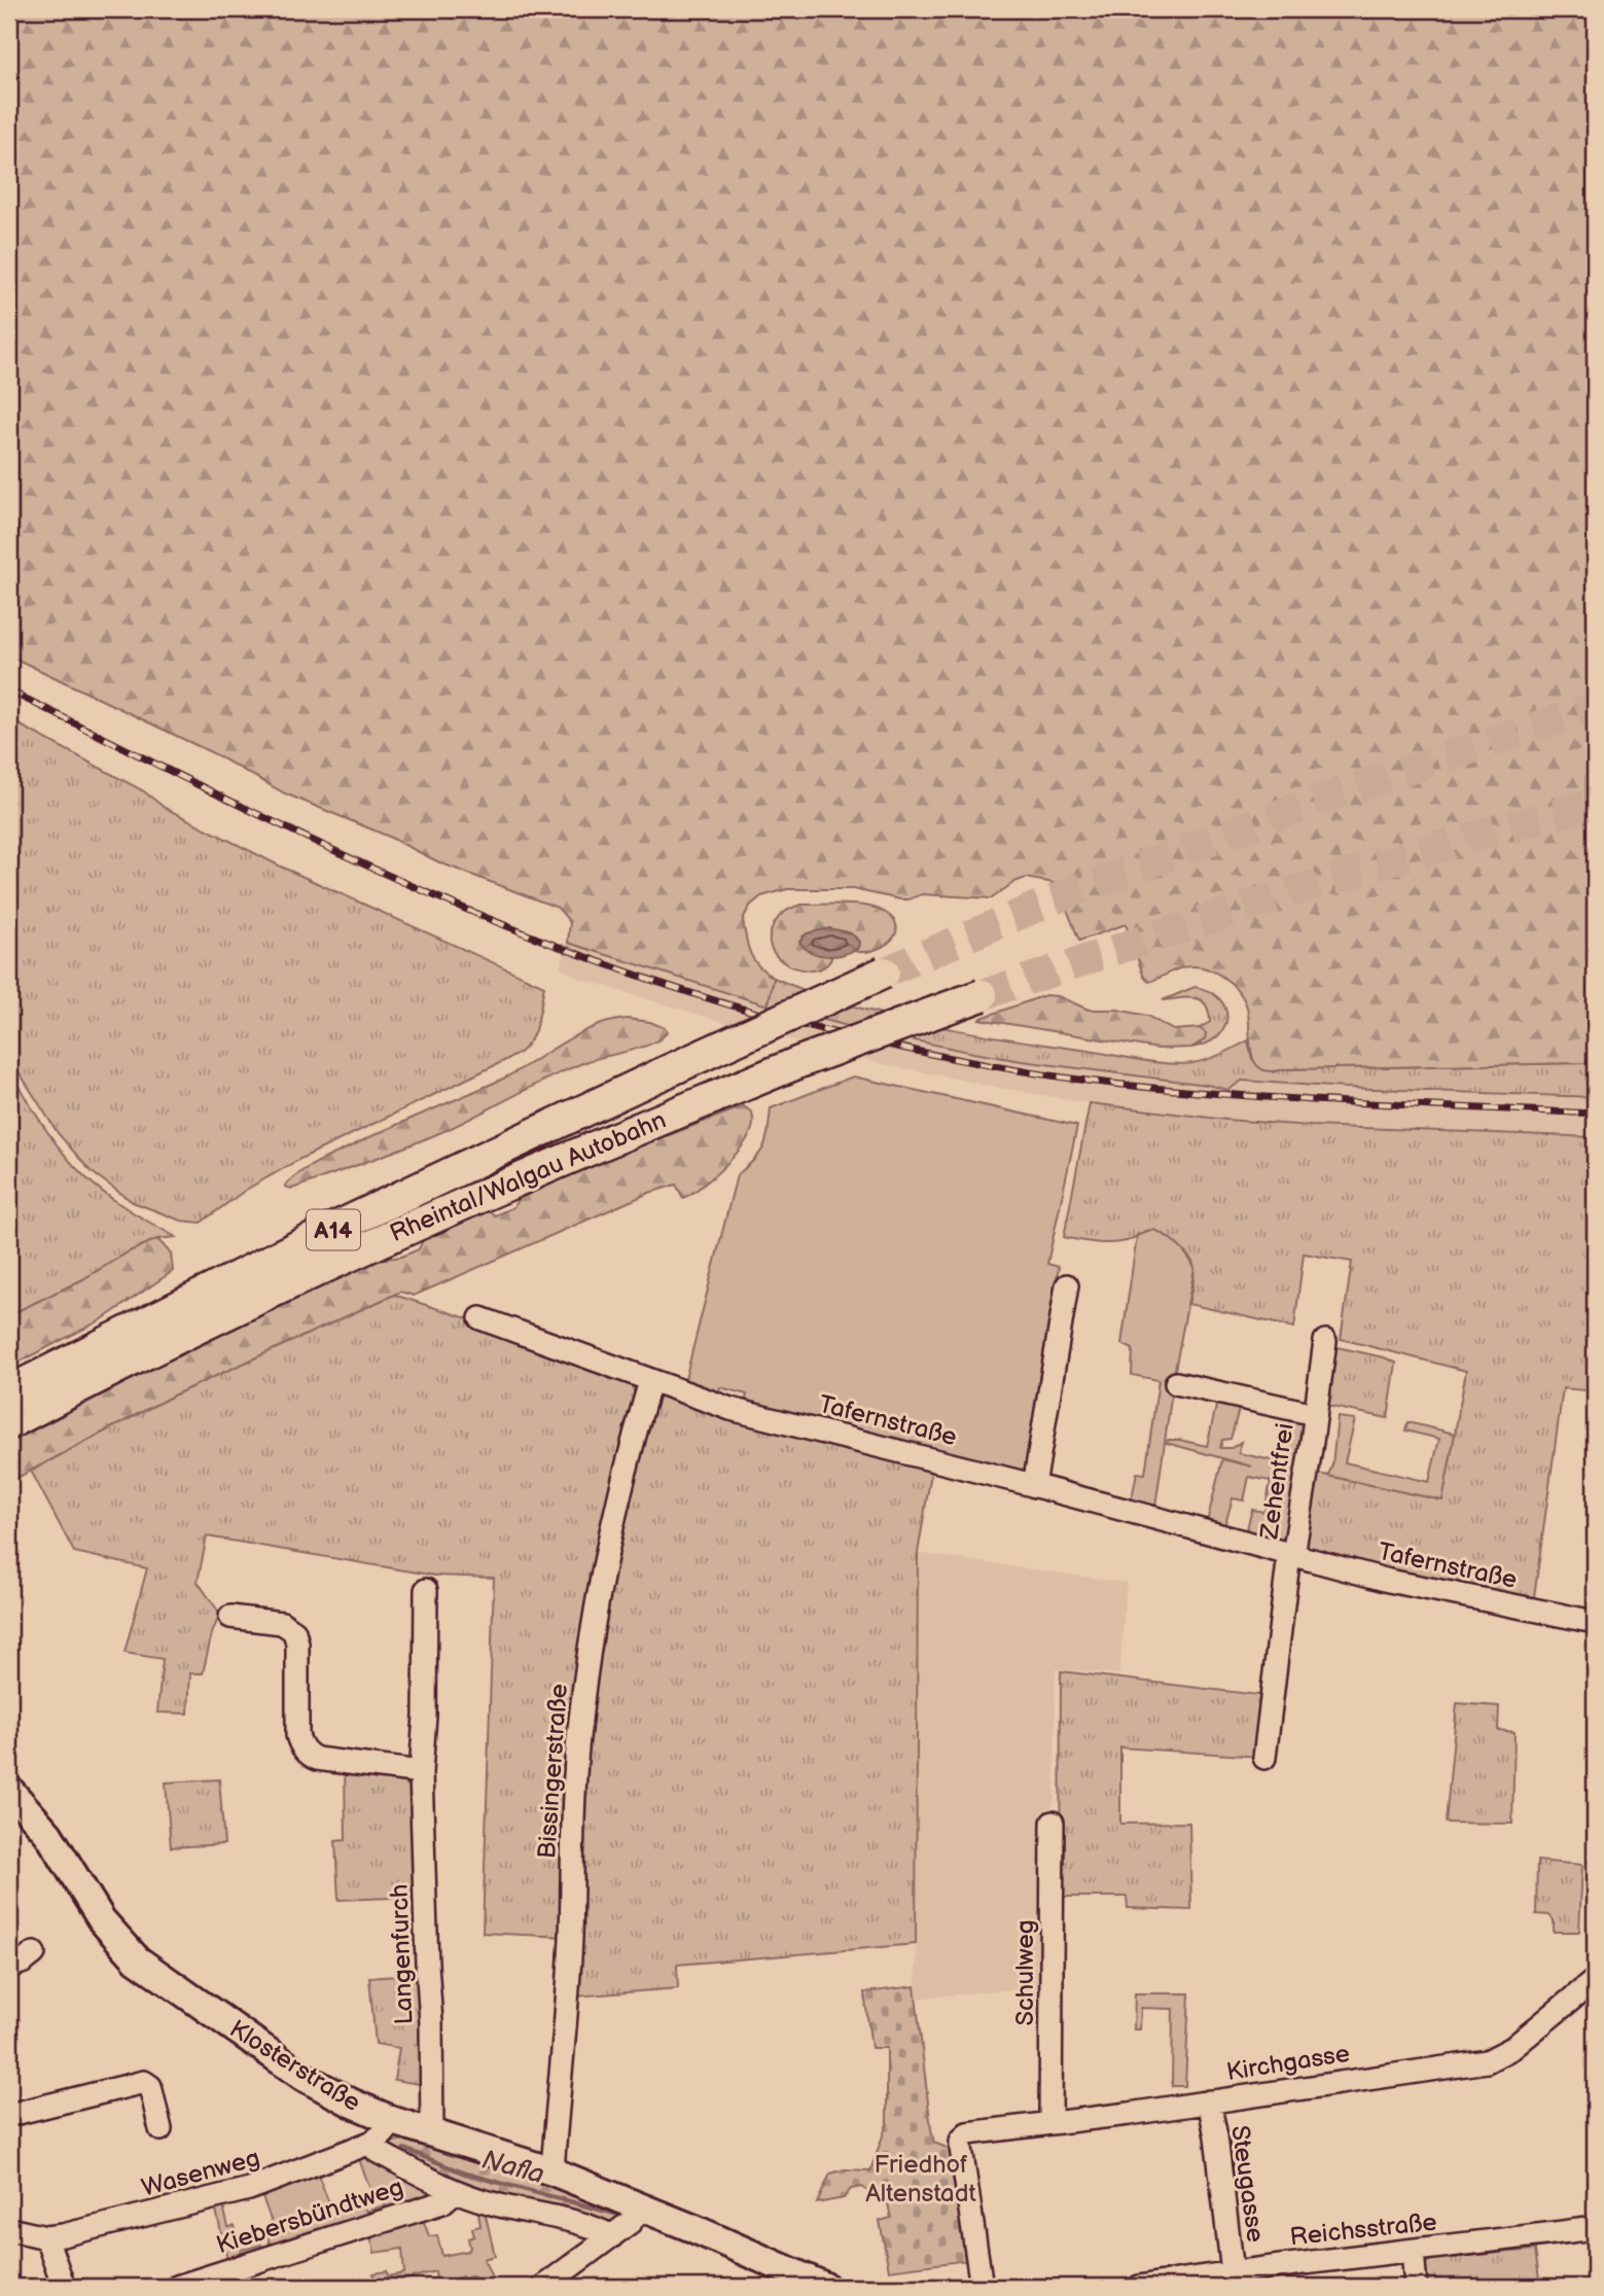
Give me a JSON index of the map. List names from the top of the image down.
{
  "streets": {
    "highway": ["Rheintal/Walgau Autobahn", "A14"],
    "main road": ["Klosterstraße"],
    "street": [
      "Tafernstraße",
      "Zehentfrei",
      "Bissingerstraße",
      "Langenfurch",
      "Schulweg",
      "Kirchgasse",
      "Wasenweg",
      "Steugasse",
      "Kiebersbündtweg",
      "Reichsstraße"
    ]
  },
  "crossings": [
    ["Tafernstraße", "Zehentfrei"],
    ["Tafernstraße", "Bissingerstraße"],
    ["Bissingerstraße", "Klosterstraße"],
    ["Langenfurch", "Klosterstraße"],
    ["Schulweg", "Kirchgasse"],
    ["Kirchgasse", "Steugasse"],
    ["Klosterstraße", "Wasenweg"],
    ["Wasenweg", "Kiebersbündtweg"],
    ["Steugasse", "Reichsstraße"]
  ],
  "water": ["Nafla"],
  "parks": ["Friedhof Altenstadt"]
}
